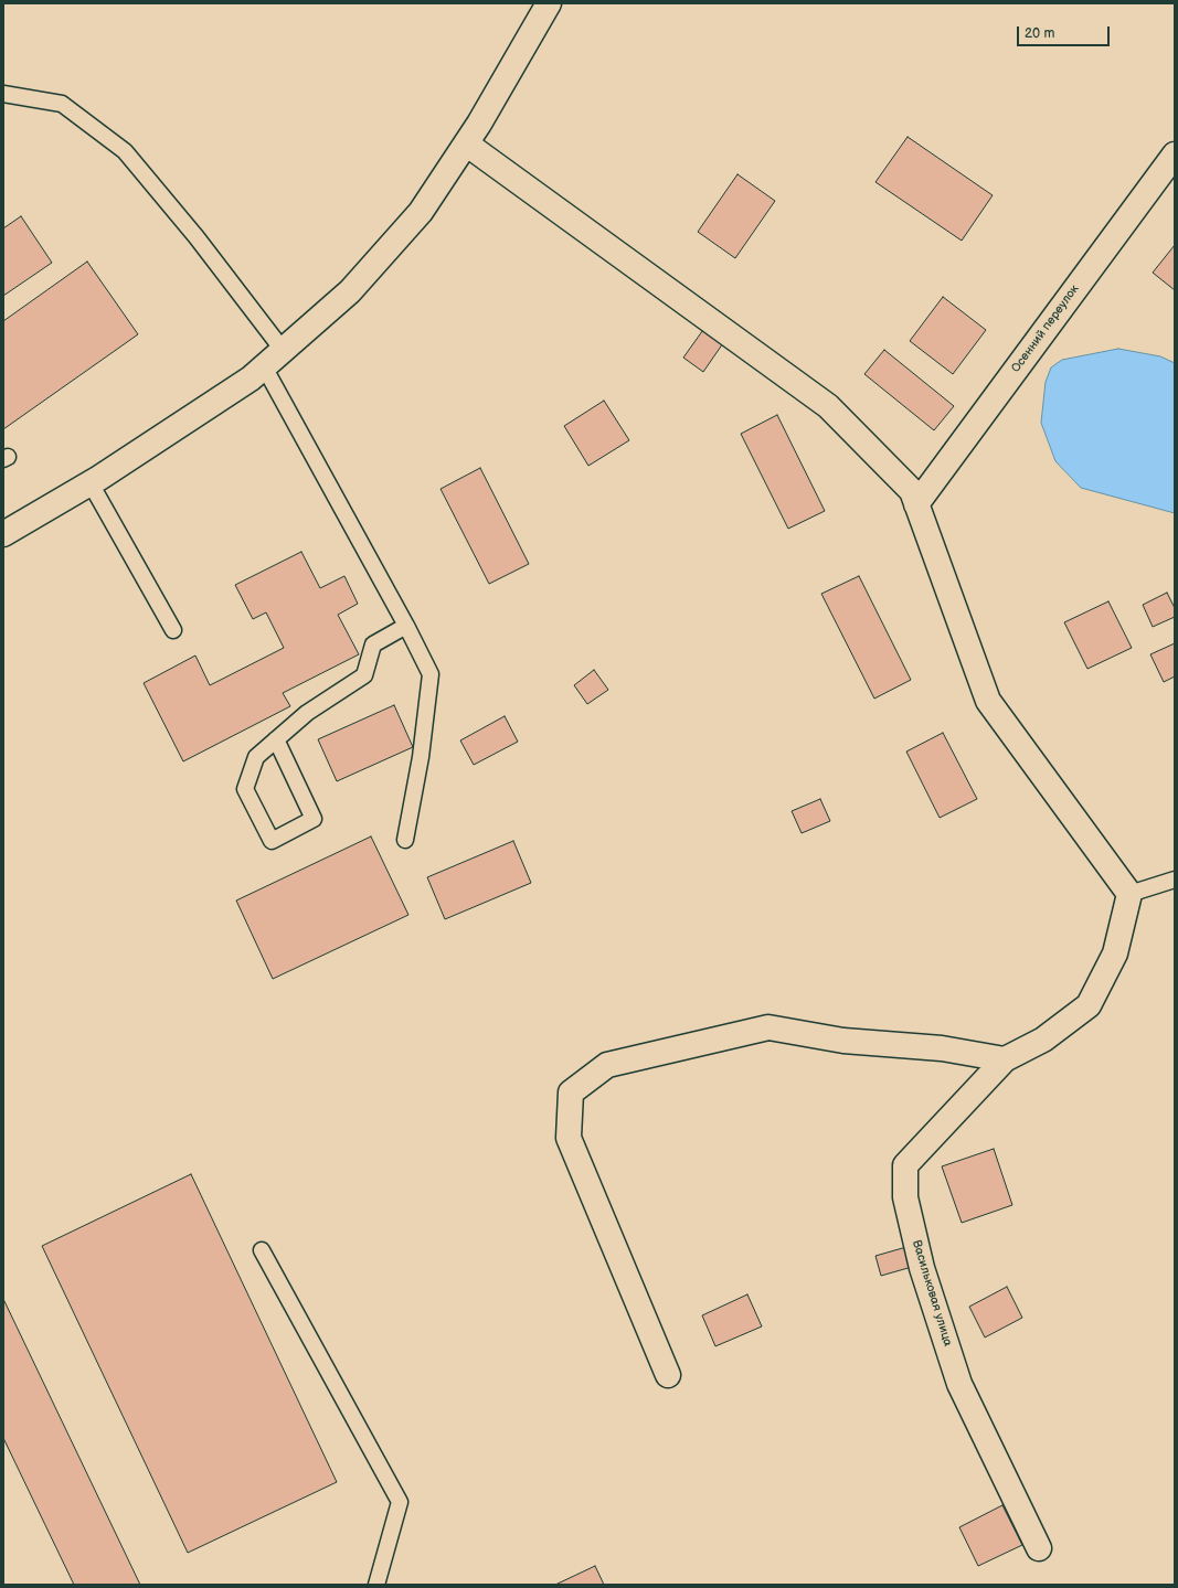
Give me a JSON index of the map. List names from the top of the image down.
{
  "streets": {
    "street": ["Осенний переулок", "Васильковая улица"]
  },
  "scale_bar": "20 m"
}
